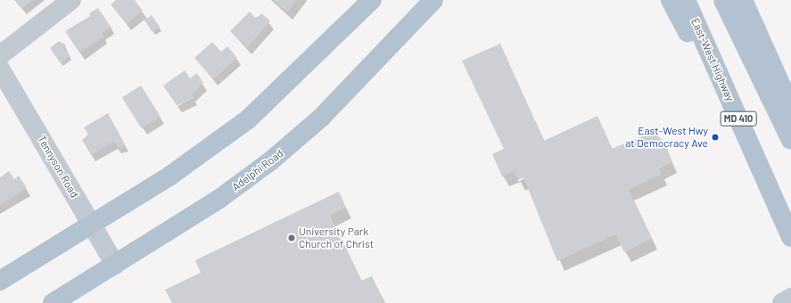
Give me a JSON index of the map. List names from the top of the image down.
{
  "streets": {
    "main road": ["East-West Highway", "MD 410", "Adelphi Road"],
    "street": ["Tennyson Road"]
  },
  "crossings": [
    ["Tennyson Road", "Adelphi Road"]
  ],
  "places": ["East-West Hwy at Democracy Ave", "University Park Church of Christ"]
}
